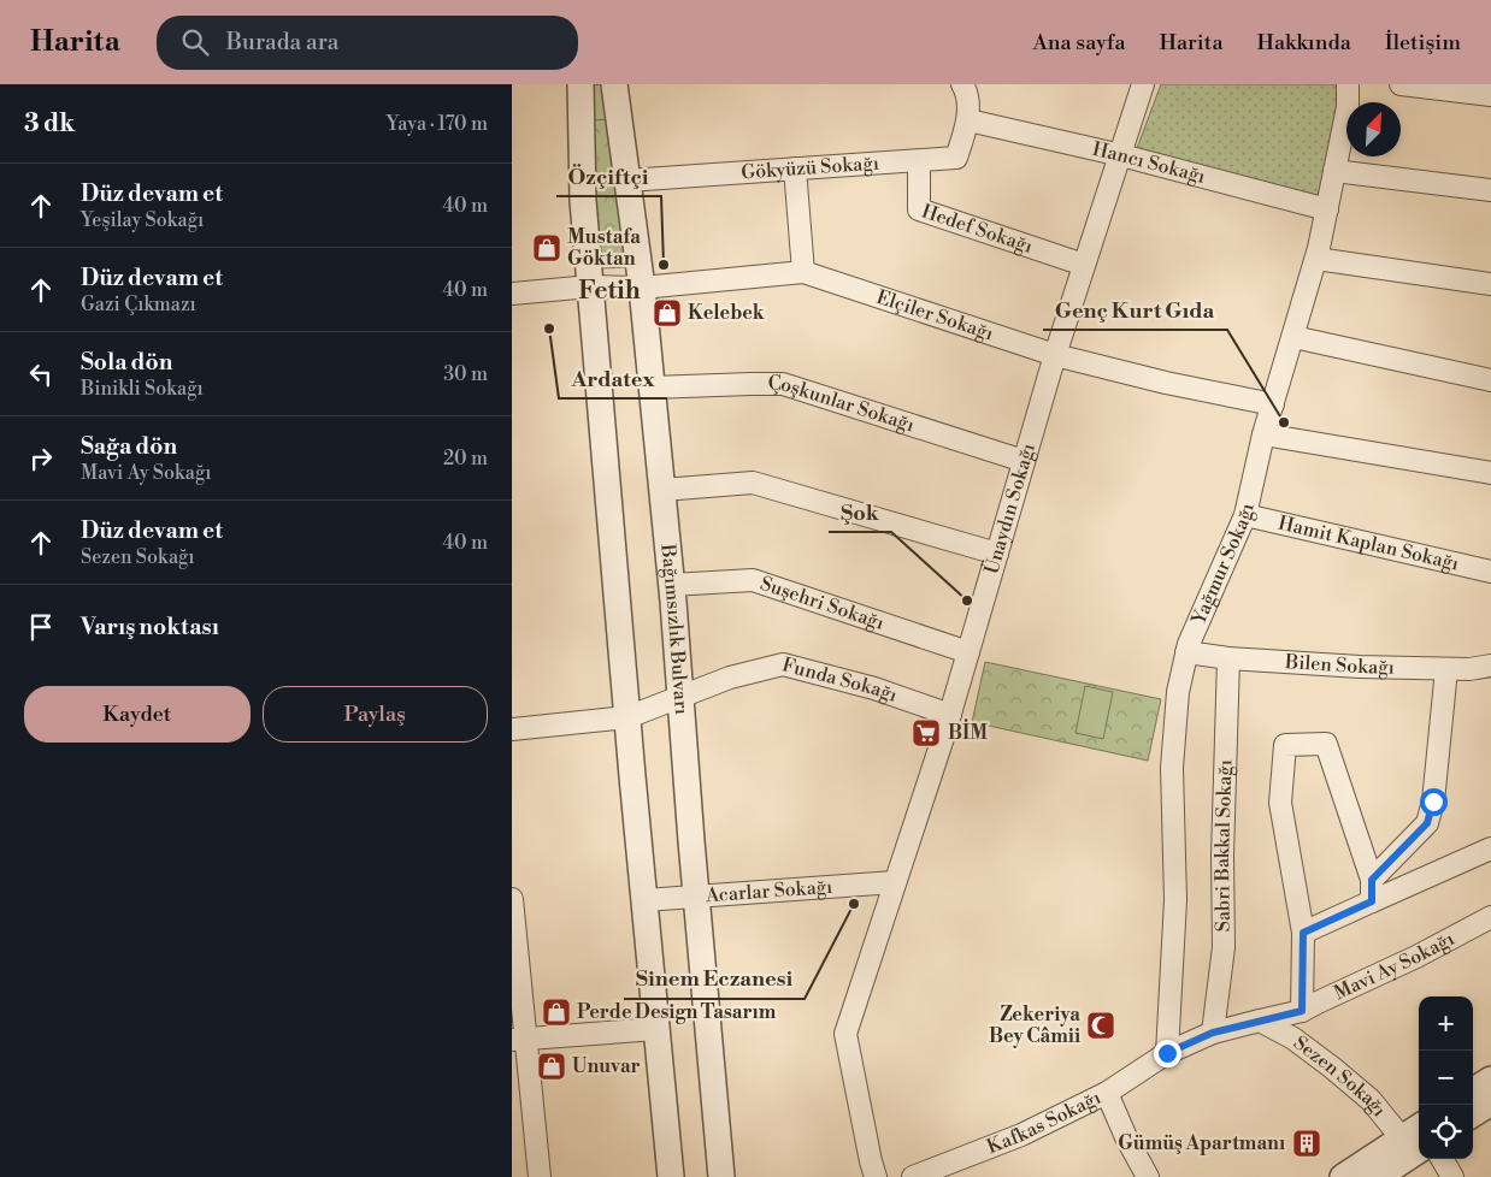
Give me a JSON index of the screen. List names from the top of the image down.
{
  "streets": {
    "street": [
      "Hancı Sokağı",
      "Gökyüzü Sokağı",
      "Hedef Sokağı",
      "Elçiler Sokağı",
      "Çoşkunlar Sokağı",
      "Ünaydın Sokağı",
      "Hamit Kaplan Sokağı",
      "Yağmur Sokağı",
      "Suşehri Sokağı",
      "Bağımsızlık Bulvarı",
      "Bilen Sokağı",
      "Funda Sokağı",
      "Sabri Bakkal Sokağı",
      "Acarlar Sokağı",
      "Mavi Ay Sokağı",
      "Sezen Sokağı",
      "Kafkas Sokağı"
    ]
  },
  "crossings": [
    ["Hancı Sokağı", "Gökyüzü Sokağı"],
    ["Hancı Sokağı", "Ünaydın Sokağı"],
    ["Hancı Sokağı", "Yağmur Sokağı"],
    ["Gökyüzü Sokağı", "Hedef Sokağı"],
    ["Gökyüzü Sokağı", "Bağımsızlık Bulvarı"],
    ["Hedef Sokağı", "Ünaydın Sokağı"],
    ["Elçiler Sokağı", "Ünaydın Sokağı"],
    ["Elçiler Sokağı", "Yağmur Sokağı"],
    ["Elçiler Sokağı", "Bağımsızlık Bulvarı"],
    ["Çoşkunlar Sokağı", "Ünaydın Sokağı"],
    ["Çoşkunlar Sokağı", "Bağımsızlık Bulvarı"],
    ["Ünaydın Sokağı", "Suşehri Sokağı"],
    ["Ünaydın Sokağı", "Funda Sokağı"],
    ["Ünaydın Sokağı", "Acarlar Sokağı"],
    ["Hamit Kaplan Sokağı", "Yağmur Sokağı"],
    ["Yağmur Sokağı", "Bilen Sokağı"],
    ["Yağmur Sokağı", "Kafkas Sokağı"],
    ["Suşehri Sokağı", "Bağımsızlık Bulvarı"],
    ["Bağımsızlık Bulvarı", "Funda Sokağı"],
    ["Bağımsızlık Bulvarı", "Acarlar Sokağı"],
    ["Bilen Sokağı", "Sabri Bakkal Sokağı"],
    ["Mavi Ay Sokağı", "Sezen Sokağı"]
  ],
  "districts": ["Fetih"],
  "places": {
    "shop": [
      "Mustafa Göktan",
      "Kelebek",
      "Perde Design Tasarım",
      "Unuvar"
    ],
    "other": [
      "Özçiftçi",
      "Ardatex",
      "Genç Kurt Gıda",
      "Şok",
      "Sinem Eczanesi"
    ],
    "supermarket": ["BİM"],
    "mosque": ["Zekeriya Bey Câmii"],
    "building": ["Gümüş Apartmanı"]
  },
  "north": "top right",
  "page": {
    "header": "Harita",
    "search": "Burada ara",
    "nav": [
      "Ana sayfa",
      "Harita",
      "Hakkında",
      "İletişim"
    ],
    "heading": ["3 dk", "Yaya · 170 m"],
    "list": [
      ["Düz devam et", "Yeşilay Sokağı", "40 m"],
      ["Düz devam et", "Gazi Çıkmazı", "40 m"],
      ["Sola dön", "Binikli Sokağı", "30 m"],
      ["Sağa dön", "Mavi Ay Sokağı", "20 m"],
      ["Düz devam et", "Sezen Sokağı", "40 m"],
      "Varış noktası"
    ],
    "buttons": ["Kaydet", "Paylaş"],
    "map_buttons": ["+", "−"]
  }
}
